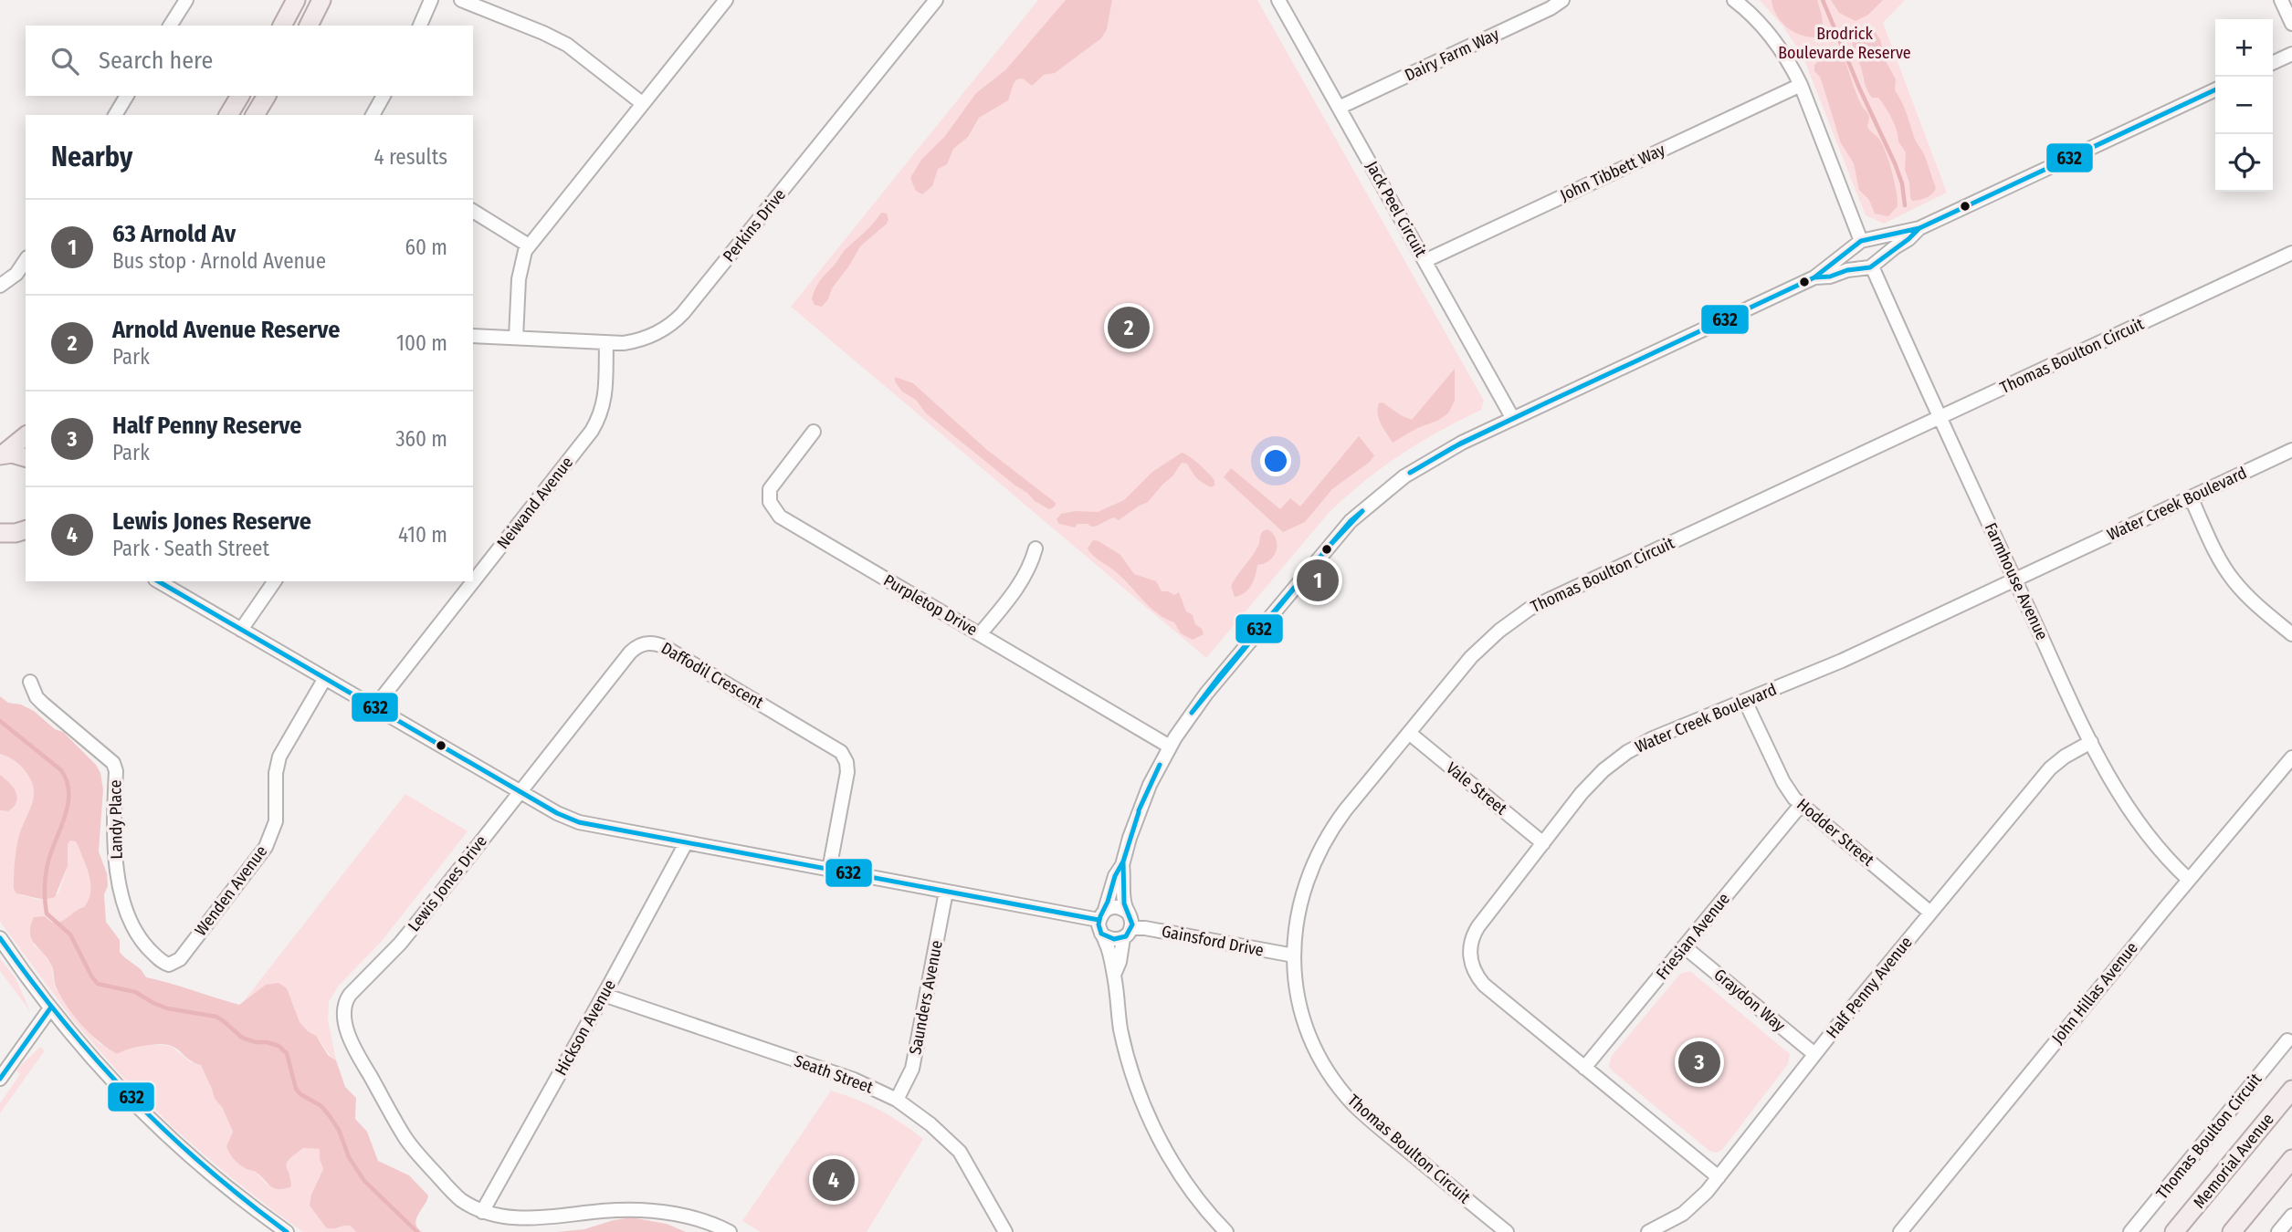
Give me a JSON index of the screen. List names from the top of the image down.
{
  "streets": {
    "main road": ["Memorial Avenue"],
    "street": [
      "Dairy Farm Way",
      "John Tibbett Way",
      "Jack Peel Circuit",
      "Perkins Drive",
      "Thomas Boulton Circuit",
      "Neiwand Avenue",
      "Water Creek Boulevard",
      "Farmhouse Avenue",
      "Purpletop Drive",
      "Daffodil Crescent",
      "Vale Street",
      "Landy Place",
      "Hodder Street",
      "Lewis Jones Drive",
      "Wenden Avenue",
      "Friesian Avenue",
      "Gainsford Drive",
      "Half Penny Avenue",
      "John Hillas Avenue",
      "Saunders Avenue",
      "Graydon Way",
      "Hickson Avenue",
      "Seath Street"
    ]
  },
  "crossings": [
    ["Dairy Farm Way", "Jack Peel Circuit"],
    ["John Tibbett Way", "Jack Peel Circuit"],
    ["Perkins Drive", "Neiwand Avenue"],
    ["Thomas Boulton Circuit", "Farmhouse Avenue"],
    ["Thomas Boulton Circuit", "Vale Street"],
    ["Thomas Boulton Circuit", "Gainsford Drive"],
    ["Water Creek Boulevard", "Farmhouse Avenue"],
    ["Water Creek Boulevard", "Vale Street"],
    ["Water Creek Boulevard", "Hodder Street"],
    ["Water Creek Boulevard", "Friesian Avenue"],
    ["Water Creek Boulevard", "Half Penny Avenue"],
    ["Farmhouse Avenue", "Half Penny Avenue"],
    ["Farmhouse Avenue", "John Hillas Avenue"],
    ["Daffodil Crescent", "Lewis Jones Drive"],
    ["Landy Place", "Wenden Avenue"],
    ["Hodder Street", "Friesian Avenue"],
    ["Hodder Street", "Half Penny Avenue"],
    ["Lewis Jones Drive", "Hickson Avenue"],
    ["Friesian Avenue", "Graydon Way"],
    ["Half Penny Avenue", "Graydon Way"],
    ["Saunders Avenue", "Seath Street"],
    ["Hickson Avenue", "Seath Street"]
  ],
  "parks": ["Brodrick Boulevarde Reserve"],
  "lines": ["transit line 632"],
  "page": {
    "map_buttons": ["+", "−"],
    "search": "Search here",
    "heading": ["Nearby", "4 results"],
    "list": [
      {
        "mark": "1",
        "name": "63 Arnold Av",
        "note": "Bus stop · Arnold Avenue",
        "value": "60 m"
      },
      {
        "mark": "2",
        "name": "Arnold Avenue Reserve",
        "note": "Park",
        "value": "100 m"
      },
      {
        "mark": "3",
        "name": "Half Penny Reserve",
        "note": "Park",
        "value": "360 m"
      },
      {
        "mark": "4",
        "name": "Lewis Jones Reserve",
        "note": "Park · Seath Street",
        "value": "410 m"
      }
    ],
    "pins": [
      "2",
      "1",
      "3",
      "4"
    ]
  }
}
